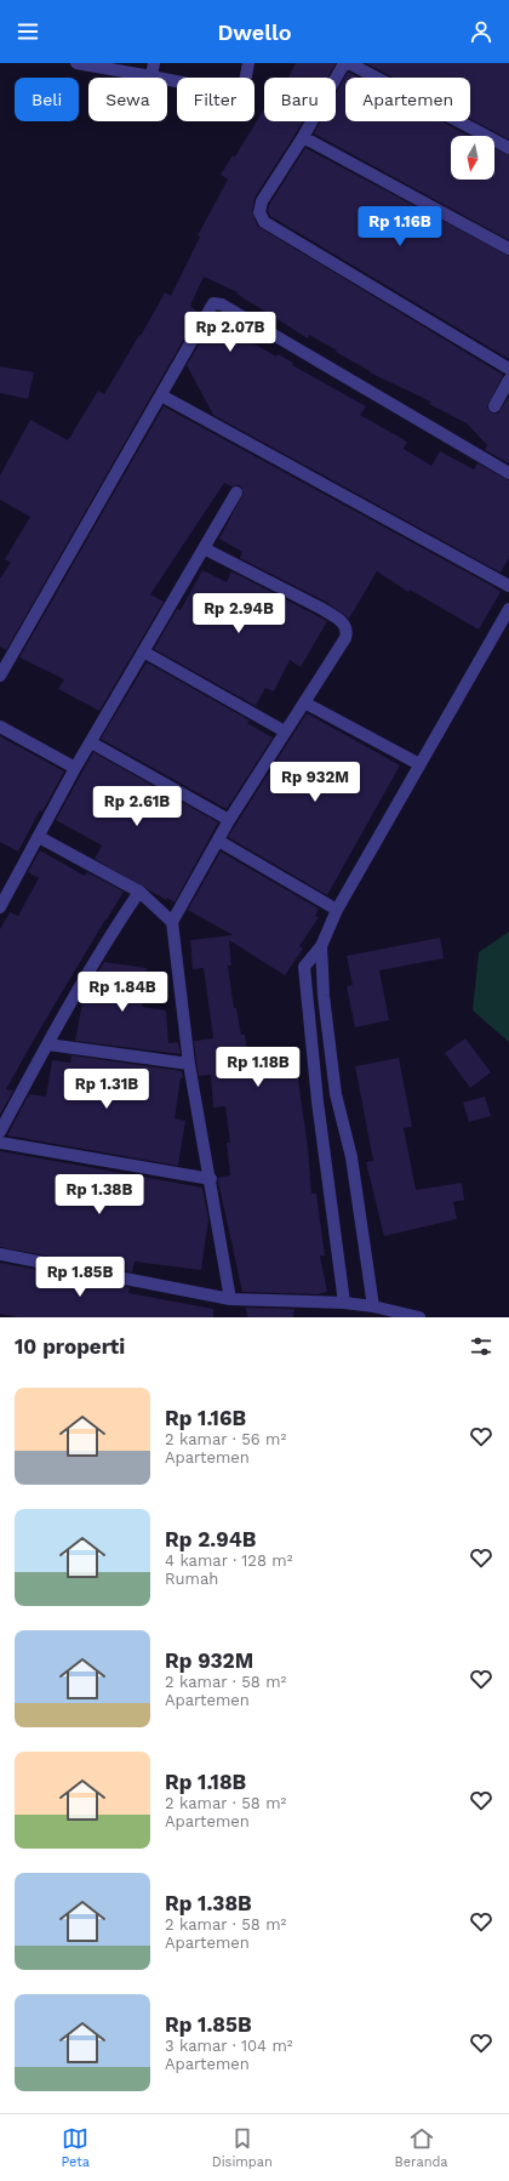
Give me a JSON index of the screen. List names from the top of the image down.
{
  "north": "bottom",
  "page": {
    "header": "Dwello",
    "chip": [
      "Beli",
      "Sewa",
      "Filter",
      "Baru",
      "Apartemen"
    ],
    "price": [
      "Rp 1.16B",
      "Rp 2.07B",
      "Rp 2.94B",
      "Rp 932M",
      "Rp 2.61B",
      "Rp 1.84B",
      "Rp 1.18B",
      "Rp 1.31B",
      "Rp 1.38B",
      "Rp 1.85B"
    ],
    "heading": "10 properti",
    "list": [
      {
        "name": "Rp 1.16B",
        "note": "2 kamar · 56 m² · Apartemen"
      },
      {
        "name": "Rp 2.94B",
        "note": "4 kamar · 128 m² · Rumah"
      },
      {
        "name": "Rp 932M",
        "note": "2 kamar · 58 m² · Apartemen"
      },
      {
        "name": "Rp 1.18B",
        "note": "2 kamar · 58 m² · Apartemen"
      },
      {
        "name": "Rp 1.38B",
        "note": "2 kamar · 58 m² · Apartemen"
      },
      {
        "name": "Rp 1.85B",
        "note": "3 kamar · 104 m² · Apartemen"
      }
    ],
    "tabs": ["Peta", "Disimpan", "Beranda"]
  }
}
